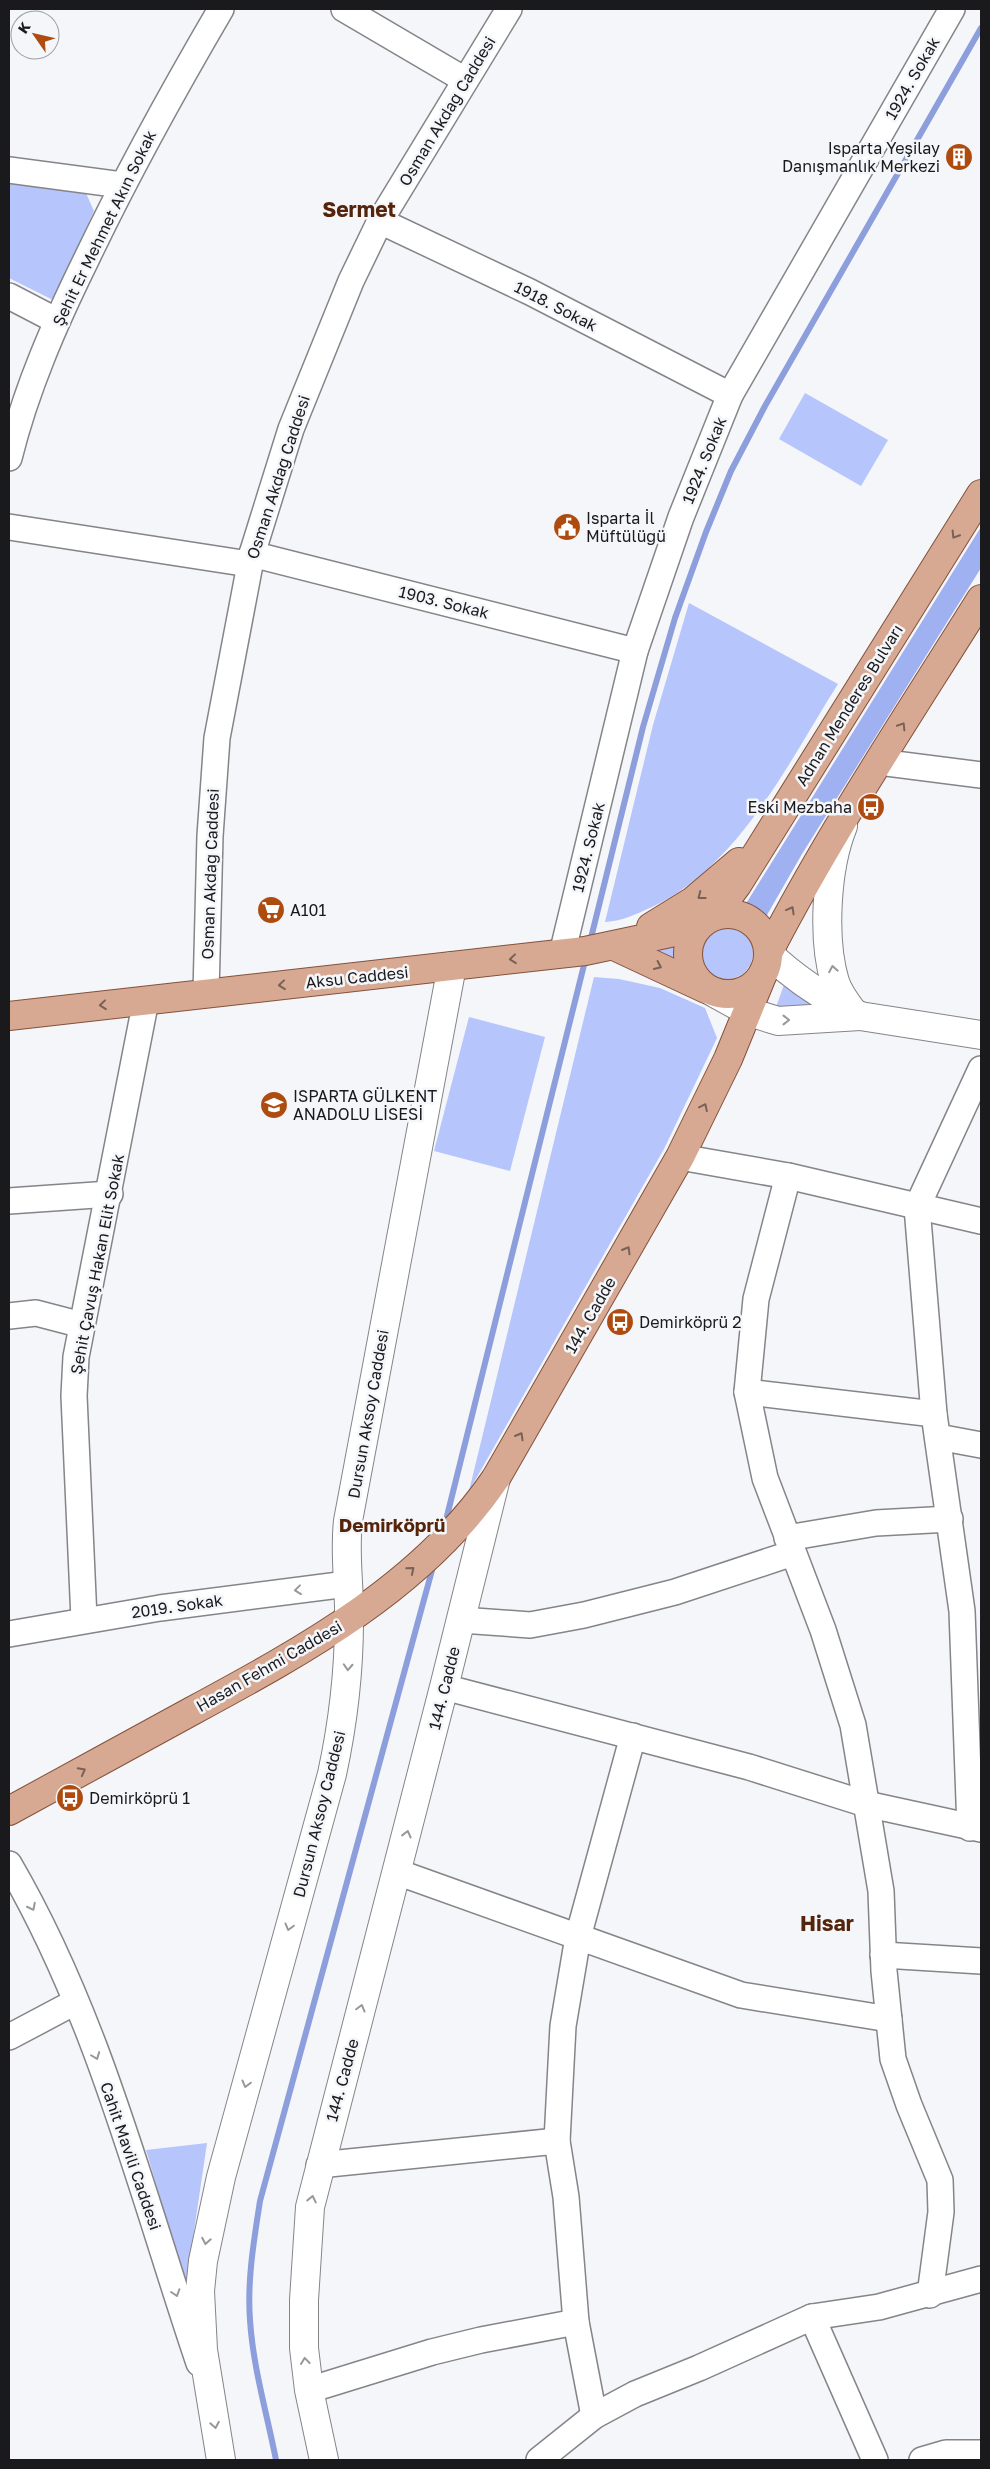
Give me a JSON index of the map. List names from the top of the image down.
{
  "streets": {
    "main road": [
      "Adnan Menderes Bulvarı",
      "Aksu Caddesi",
      "144. Cadde",
      "Hasan Fehmi Caddesi"
    ],
    "street": [
      "1924. Sokak",
      "Osman Akdağ Caddesi",
      "Şehit Er Mehmet Akın Sokak",
      "1918. Sokak",
      "1903. Sokak",
      "Şehit Çavuş Hakan Elit Sokak",
      "Dursun Aksoy Caddesi",
      "2019. Sokak",
      "Cahit Mavili Caddesi"
    ]
  },
  "crossings": [
    ["1924. Sokak", "1918. Sokak"],
    ["1924. Sokak", "1903. Sokak"],
    ["1924. Sokak", "Aksu Caddesi"],
    ["Osman Akdağ Caddesi", "1918. Sokak"],
    ["Osman Akdağ Caddesi", "1903. Sokak"],
    ["Osman Akdağ Caddesi", "Aksu Caddesi"],
    ["Adnan Menderes Bulvarı", "Aksu Caddesi"],
    ["Adnan Menderes Bulvarı", "144. Cadde"],
    ["Aksu Caddesi", "Şehit Çavuş Hakan Elit Sokak"],
    ["Aksu Caddesi", "144. Cadde"],
    ["Aksu Caddesi", "Dursun Aksoy Caddesi"],
    ["Şehit Çavuş Hakan Elit Sokak", "2019. Sokak"],
    ["144. Cadde", "Hasan Fehmi Caddesi"],
    ["Dursun Aksoy Caddesi", "2019. Sokak"],
    ["Dursun Aksoy Caddesi", "Hasan Fehmi Caddesi"],
    ["Dursun Aksoy Caddesi", "Cahit Mavili Caddesi"]
  ],
  "one_way": [
    "Aksu Caddesi",
    "144. Cadde",
    "Dursun Aksoy Caddesi",
    "2019. Sokak",
    "Hasan Fehmi Caddesi",
    "Cahit Mavili Caddesi"
  ],
  "districts": ["Sermet", "Demirköprü", "Hisar"],
  "places": {
    "building": ["Isparta Yeşilay Danışmanlık Merkezi"],
    "public building": ["Isparta İl Müftülüğü"],
    "bus stop": ["Eski Mezbaha", "Demirköprü 2", "Demirköprü 1"],
    "supermarket": ["A101"],
    "school or university": ["ISPARTA GÜLKENT ANADOLU LİSESİ"]
  },
  "north": "top left"
}
